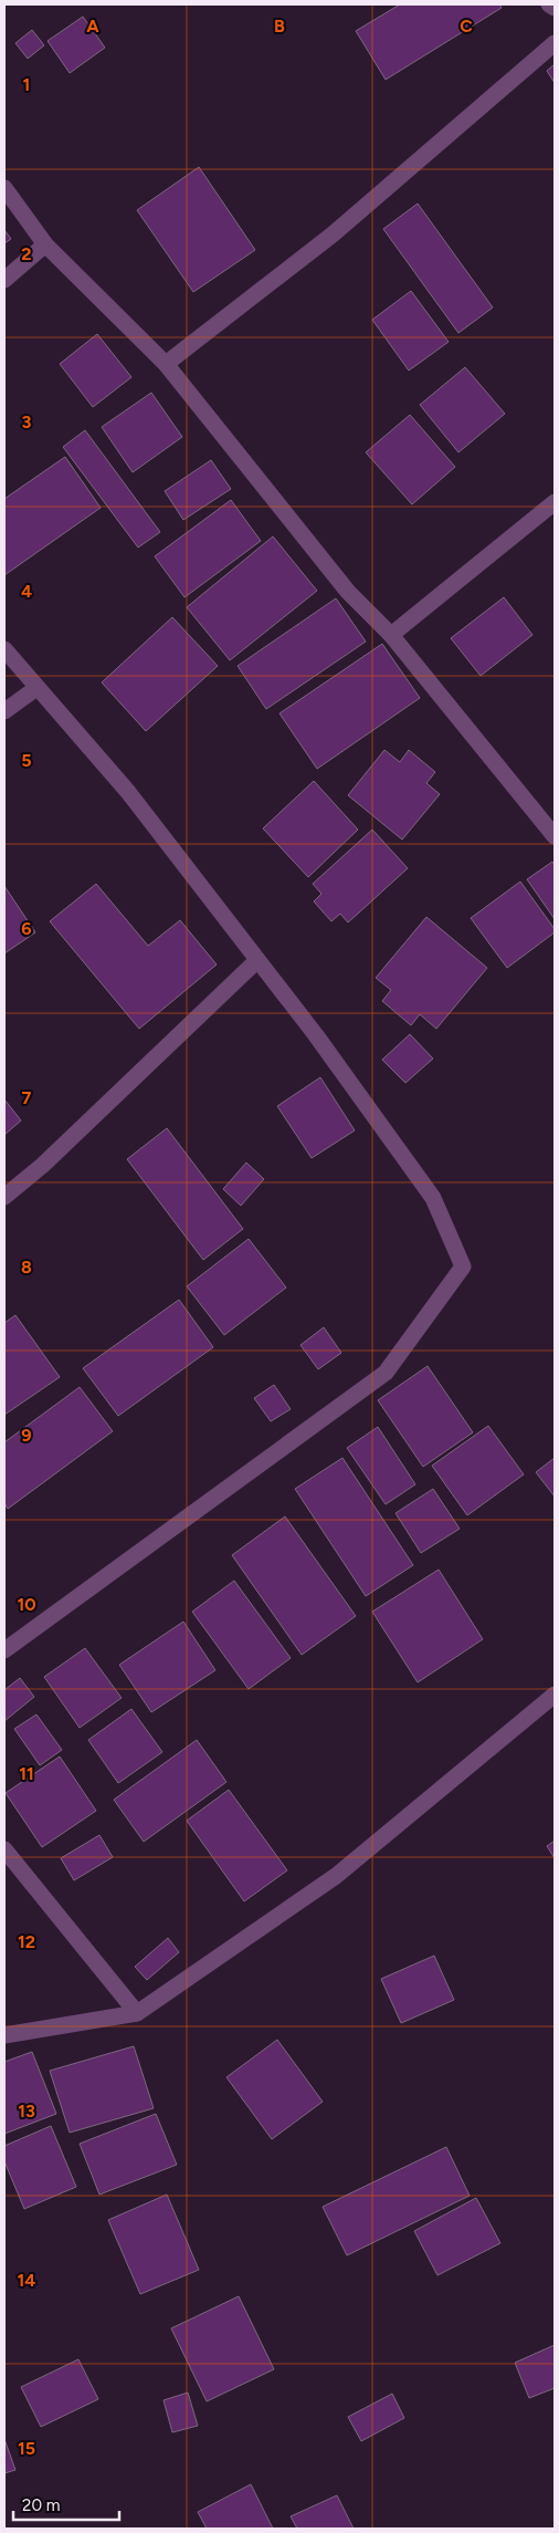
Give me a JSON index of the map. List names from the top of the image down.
{
  "scale_bar": "20 m",
  "grid": {
    "columns": ["A", "B", "C"],
    "rows": [
      "1",
      "2",
      "3",
      "4",
      "5",
      "6",
      "7",
      "8",
      "9",
      "10",
      "11",
      "12",
      "13",
      "14",
      "15"
    ]
  }
}
